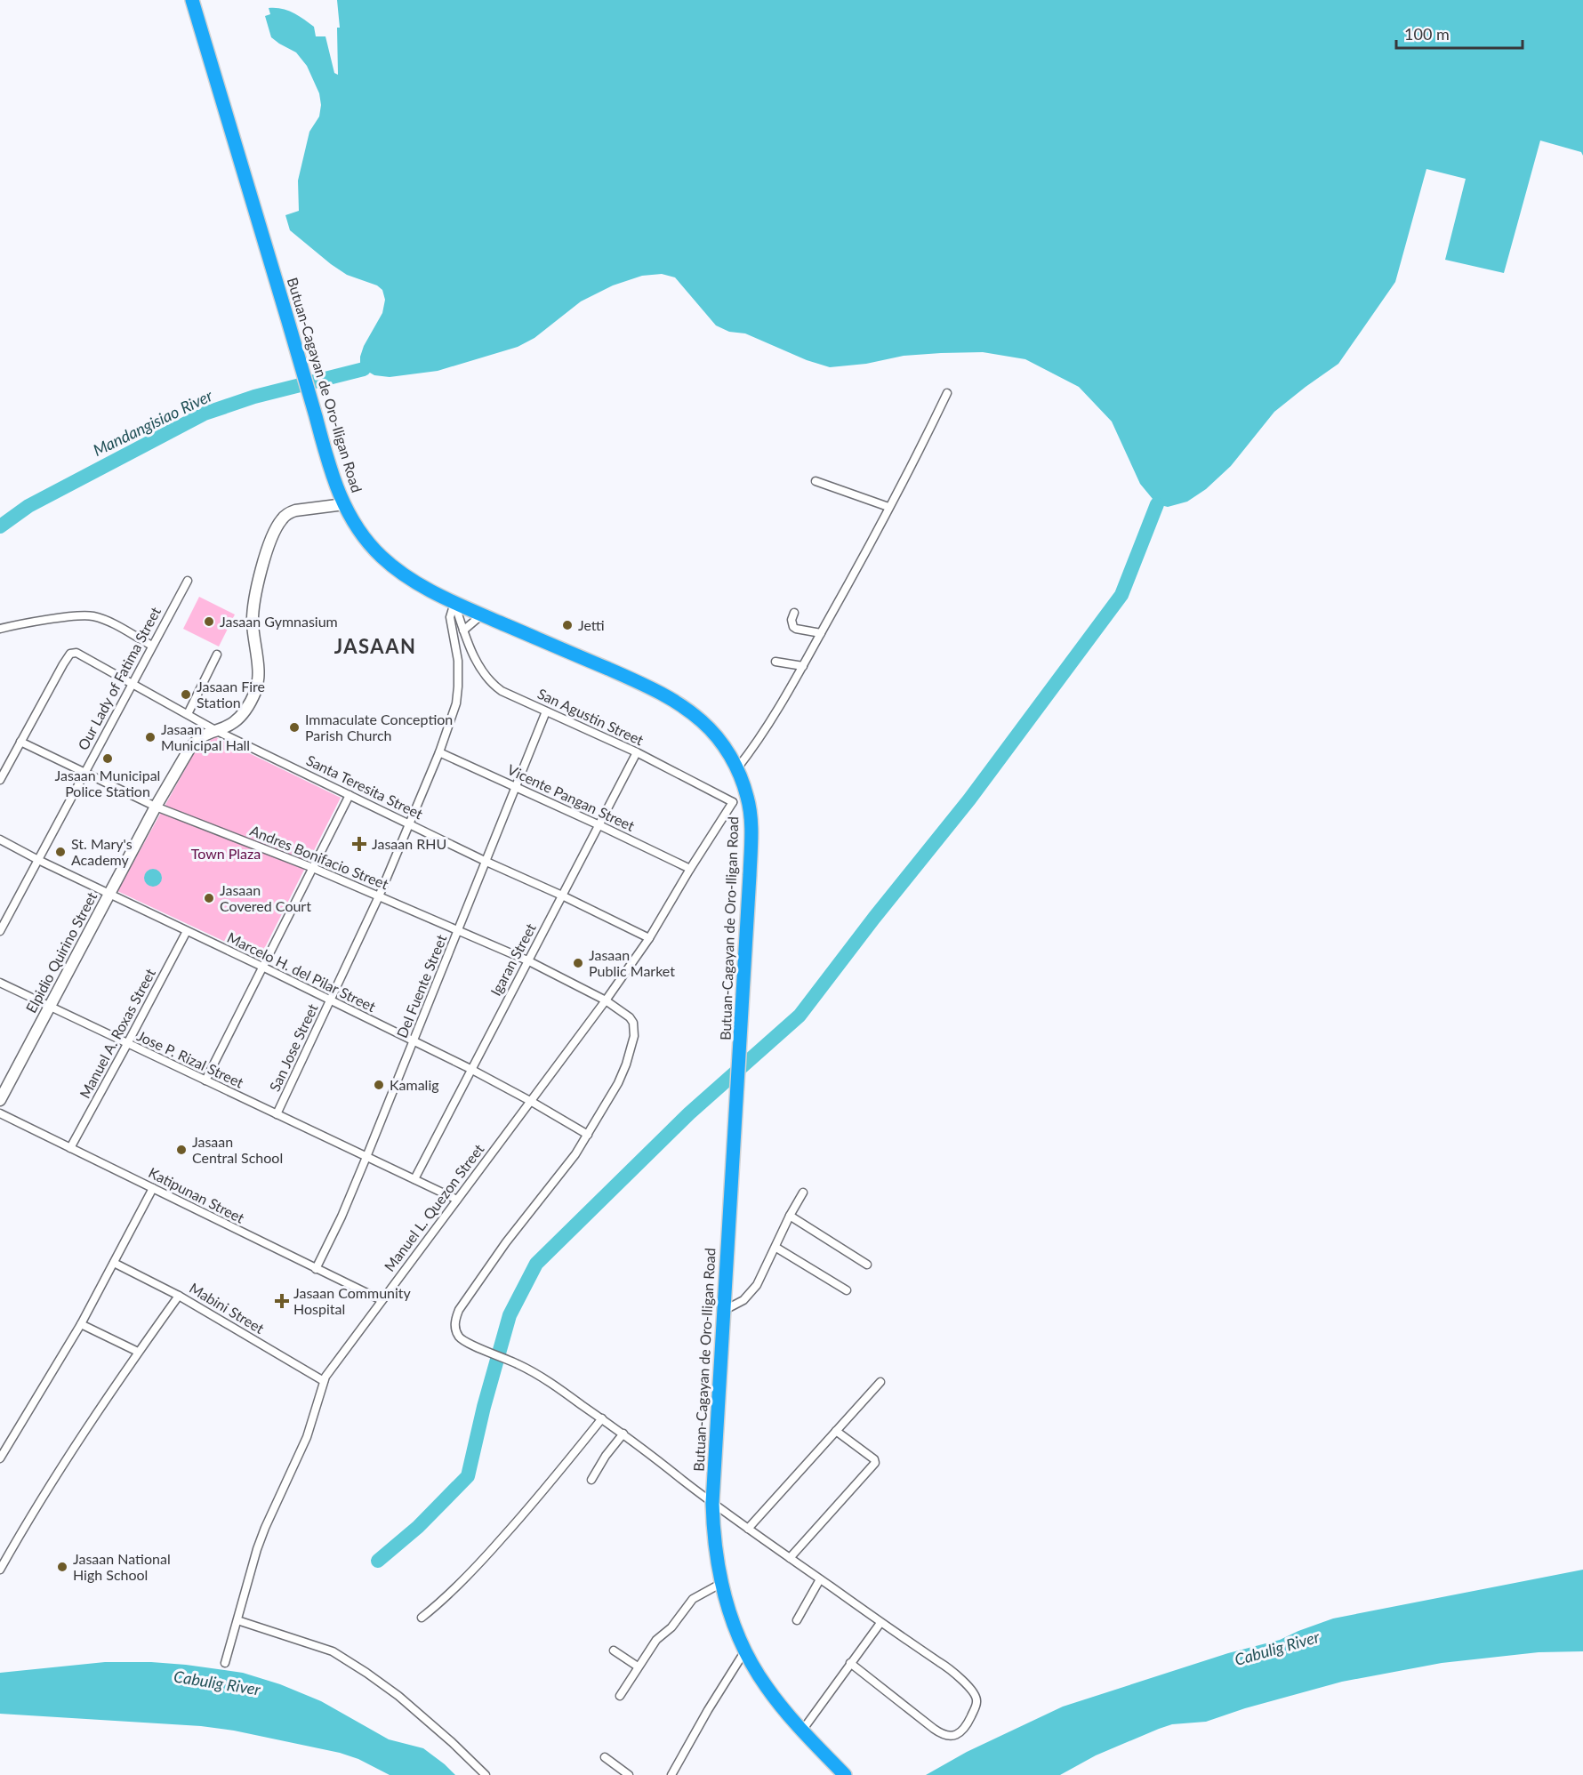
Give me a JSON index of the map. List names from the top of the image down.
{
  "streets": {
    "highway": ["Butuan-Cagayan de Oro-Iligan Road"],
    "street": [
      "Our Lady of Fatima Street",
      "San Agustin Street",
      "Santa Teresita Street",
      "Vicente Pangan Street",
      "Andres Bonifacio Street",
      "Elpidio Quirino Street",
      "Igaran Street",
      "Marcelo H. del Pilar Street",
      "Del Fuente Street",
      "Manuel A. Roxas Street",
      "San Jose Street",
      "Jose P. Rizal Street",
      "Katipunan Street",
      "Manuel L. Quezon Street",
      "Mabini Street"
    ]
  },
  "crossings": [
    ["Butuan-Cagayan de Oro-Iligan Road", "San Agustin Street"],
    ["Butuan-Cagayan de Oro-Iligan Road", "Andres Bonifacio Street"],
    ["Butuan-Cagayan de Oro-Iligan Road", "Elpidio Quirino Street"],
    ["Butuan-Cagayan de Oro-Iligan Road", "San Jose Street"],
    ["Our Lady of Fatima Street", "Santa Teresita Street"],
    ["Our Lady of Fatima Street", "Andres Bonifacio Street"],
    ["Our Lady of Fatima Street", "Marcelo H. del Pilar Street"],
    ["San Agustin Street", "Igaran Street"],
    ["San Agustin Street", "Del Fuente Street"],
    ["San Agustin Street", "San Jose Street"],
    ["San Agustin Street", "Manuel L. Quezon Street"],
    ["Santa Teresita Street", "Andres Bonifacio Street"],
    ["Santa Teresita Street", "Elpidio Quirino Street"],
    ["Santa Teresita Street", "Igaran Street"],
    ["Santa Teresita Street", "Del Fuente Street"],
    ["Santa Teresita Street", "San Jose Street"],
    ["Santa Teresita Street", "Manuel L. Quezon Street"],
    ["Vicente Pangan Street", "Igaran Street"],
    ["Vicente Pangan Street", "Del Fuente Street"],
    ["Vicente Pangan Street", "San Jose Street"],
    ["Vicente Pangan Street", "Manuel L. Quezon Street"],
    ["Andres Bonifacio Street", "Elpidio Quirino Street"],
    ["Andres Bonifacio Street", "Igaran Street"],
    ["Andres Bonifacio Street", "Marcelo H. del Pilar Street"],
    ["Andres Bonifacio Street", "Del Fuente Street"],
    ["Andres Bonifacio Street", "San Jose Street"],
    ["Andres Bonifacio Street", "Manuel L. Quezon Street"],
    ["Elpidio Quirino Street", "Marcelo H. del Pilar Street"],
    ["Elpidio Quirino Street", "Jose P. Rizal Street"],
    ["Igaran Street", "Marcelo H. del Pilar Street"],
    ["Igaran Street", "Jose P. Rizal Street"],
    ["Marcelo H. del Pilar Street", "Del Fuente Street"],
    ["Marcelo H. del Pilar Street", "Manuel A. Roxas Street"],
    ["Marcelo H. del Pilar Street", "San Jose Street"],
    ["Marcelo H. del Pilar Street", "Manuel L. Quezon Street"],
    ["Del Fuente Street", "Jose P. Rizal Street"],
    ["Del Fuente Street", "Katipunan Street"],
    ["Manuel A. Roxas Street", "Jose P. Rizal Street"],
    ["Manuel A. Roxas Street", "Katipunan Street"],
    ["San Jose Street", "Jose P. Rizal Street"],
    ["Jose P. Rizal Street", "Manuel L. Quezon Street"],
    ["Katipunan Street", "Manuel L. Quezon Street"],
    ["Manuel L. Quezon Street", "Mabini Street"]
  ],
  "districts": ["JASAAN"],
  "water": ["Mandangisiao River", "Cabulig River"],
  "parks": ["Town Plaza"],
  "places": {
    "other": [
      "Jasaan Gymnasium",
      "Jetti",
      "Jasaan Fire Station",
      "Immaculate Conception Parish Church",
      "Jasaan Municipal Hall",
      "Jasaan Municipal Police Station",
      "St. Mary's Academy",
      "Jasaan Covered Court",
      "Jasaan Public Market",
      "Kamalig",
      "Jasaan Central School",
      "Jasaan National High School"
    ],
    "health": ["Jasaan RHU", "Jasaan Community Hospital"]
  },
  "scale_bar": "100 m"
}
